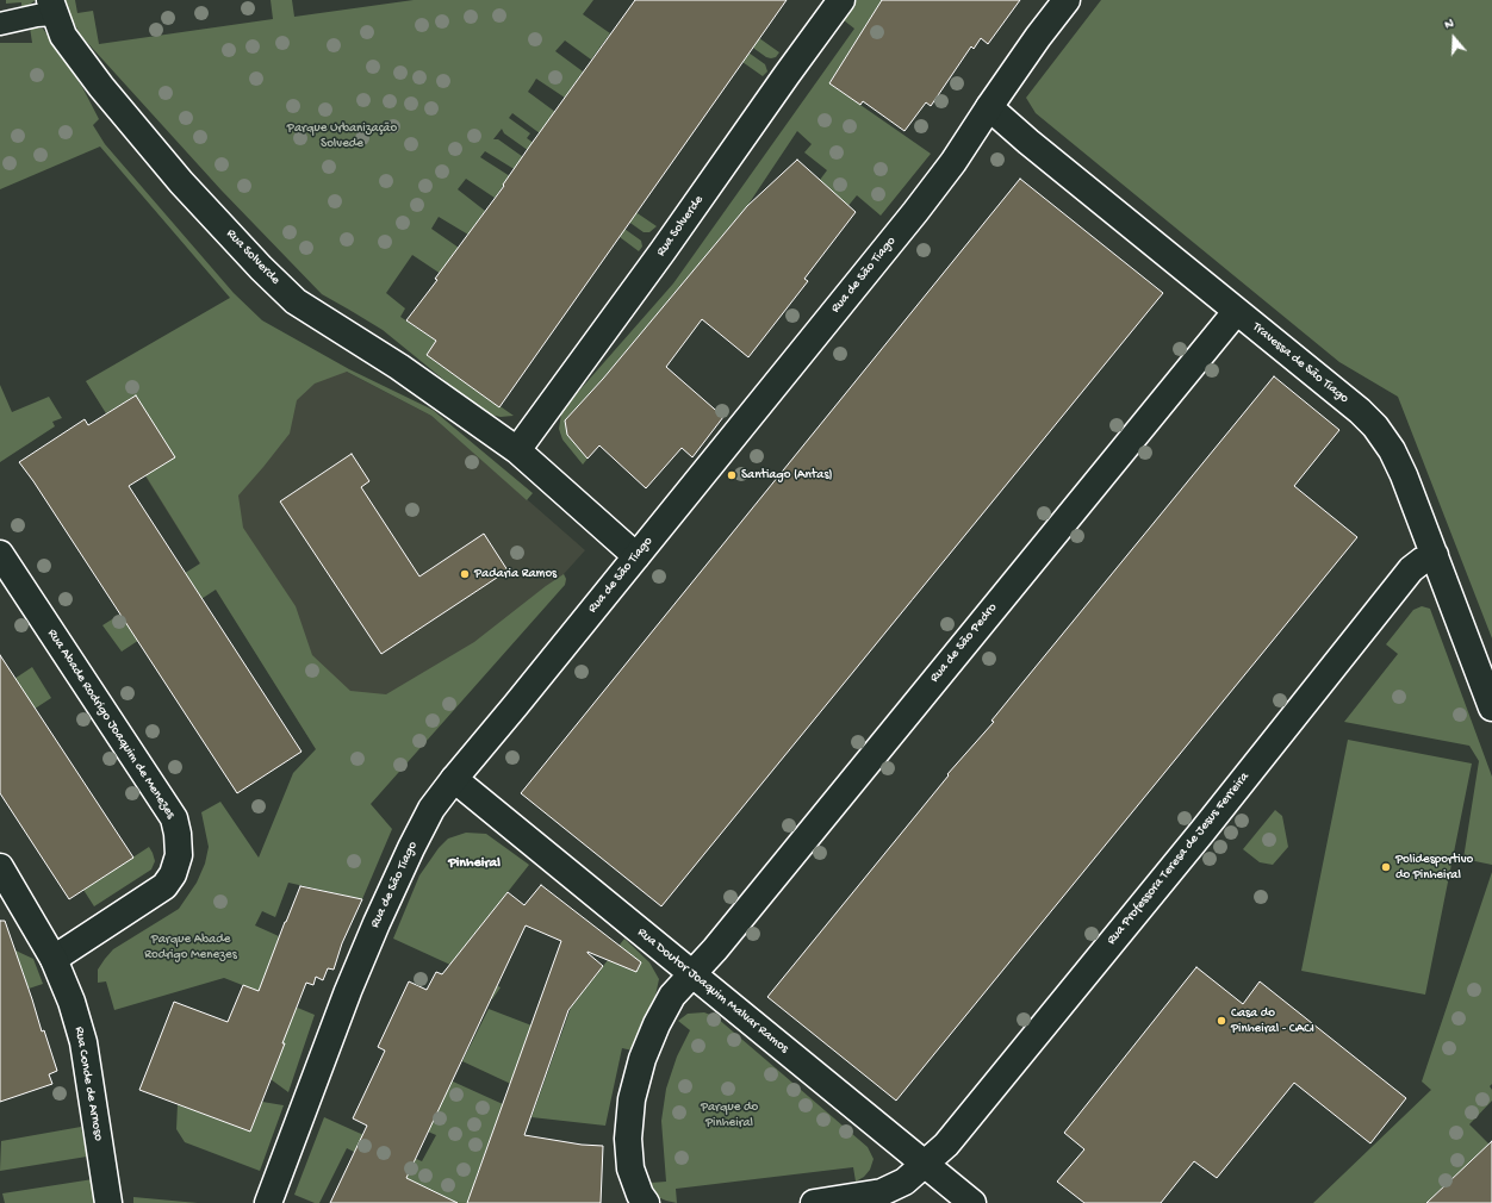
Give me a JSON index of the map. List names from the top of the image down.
{
  "streets": {
    "street": [
      "Rua Solverde",
      "Rua de São Tiago",
      "Travessa de São Tiago",
      "Rua de São Pedro",
      "Rua Abade Rodrigo Joaquim de Menezes",
      "Rua Professora Teresa de Jesus Ferreira",
      "Rua Doutor Joaquim Malvar Ramos",
      "Rua Conde de Arnoso"
    ]
  },
  "crossings": [
    ["Rua Solverde", "Rua de São Tiago"],
    ["Rua de São Tiago", "Travessa de São Tiago"],
    ["Rua de São Tiago", "Rua Doutor Joaquim Malvar Ramos"],
    ["Travessa de São Tiago", "Rua de São Pedro"],
    ["Travessa de São Tiago", "Rua Professora Teresa de Jesus Ferreira"],
    ["Rua de São Pedro", "Rua Doutor Joaquim Malvar Ramos"],
    ["Rua Abade Rodrigo Joaquim de Menezes", "Rua Conde de Arnoso"],
    ["Rua Professora Teresa de Jesus Ferreira", "Rua Doutor Joaquim Malvar Ramos"]
  ],
  "districts": ["Pinheiral"],
  "parks": ["Parque Urbanização Solvede", "Parque Abade Rodrigo Menezes", "Parque do Pinheiral"],
  "places": [
    "Santiago (Antas)",
    "Padaria Ramos",
    "Polidesportivo do Pinheiral",
    "Casa do Pinheiral - CACI"
  ],
  "north": "top"
}
